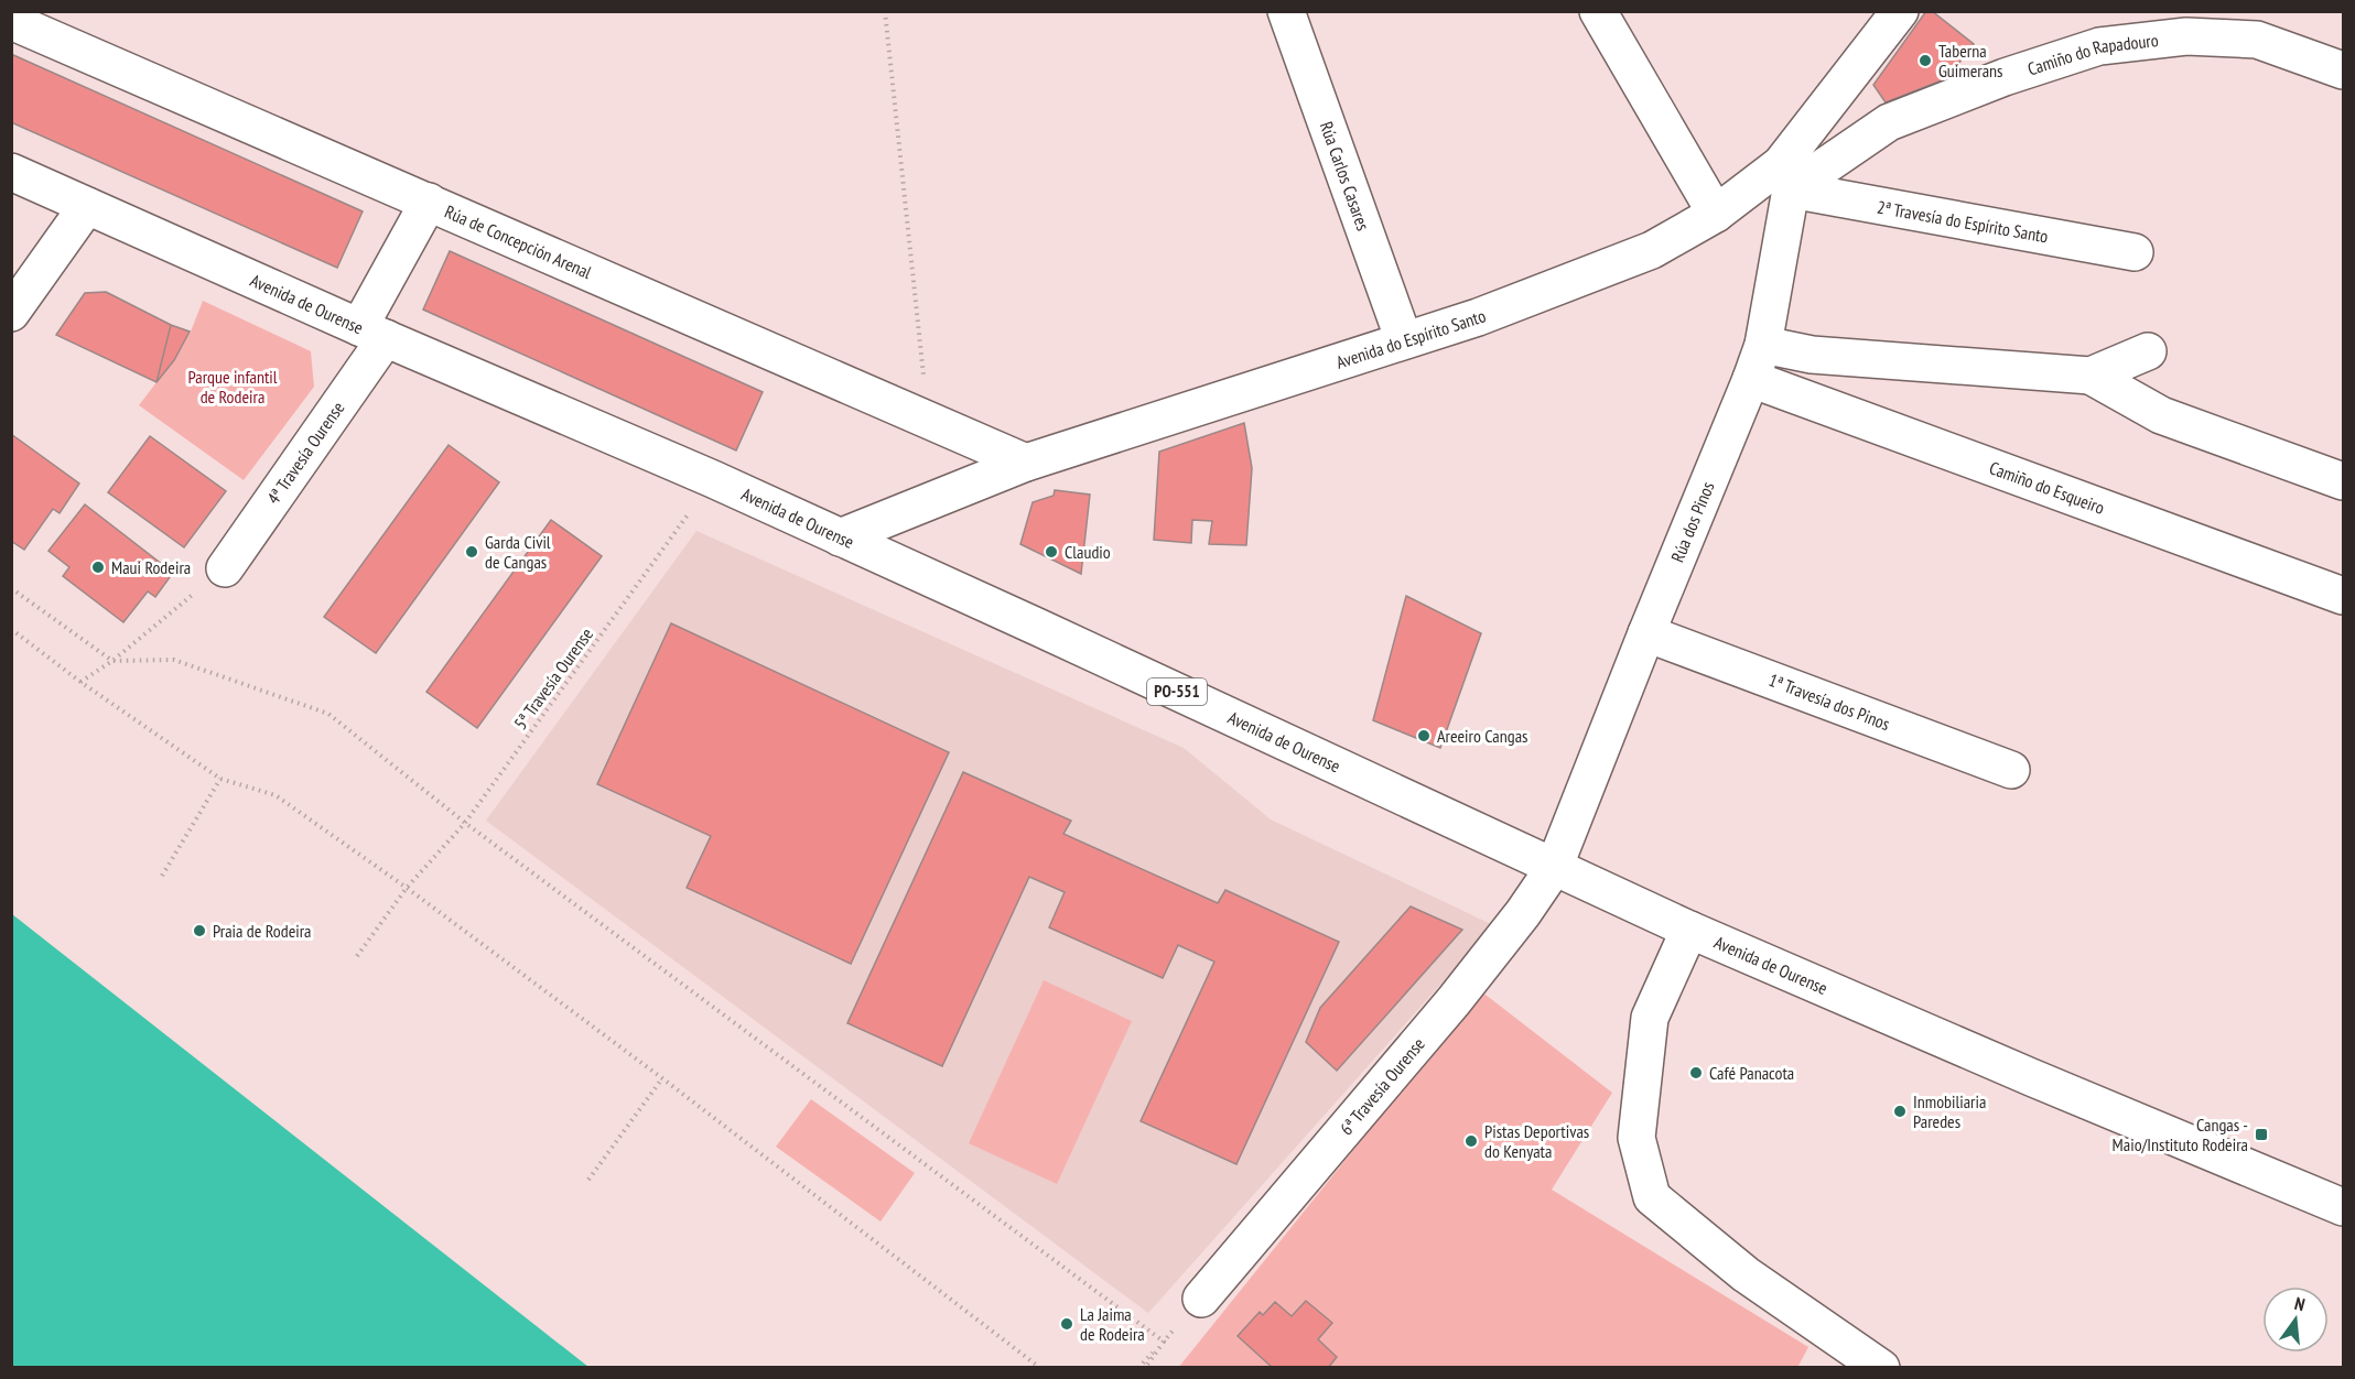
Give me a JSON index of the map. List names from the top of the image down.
{
  "streets": {
    "street": [
      "Camiño do Rapadouro",
      "Rúa Carlos Casares",
      "2ª Travesía do Espírito Santo",
      "Rúa de Concepción Arenal",
      "Avenida de Ourense",
      "Avenida do Espírito Santo",
      "4ª Travesía Ourense",
      "Camiño do Esqueiro",
      "Rúa dos Pinos",
      "PO-551",
      "1ª Travesía dos Pinos",
      "6ª Travesía Ourense"
    ],
    "path": ["5ª Travesía Ourense"]
  },
  "crossings": [
    ["Camiño do Rapadouro", "2ª Travesía do Espírito Santo"],
    ["Camiño do Rapadouro", "Avenida do Espírito Santo"],
    ["Camiño do Rapadouro", "Rúa dos Pinos"],
    ["Rúa Carlos Casares", "Avenida do Espírito Santo"],
    ["2ª Travesía do Espírito Santo", "Avenida do Espírito Santo"],
    ["2ª Travesía do Espírito Santo", "Rúa dos Pinos"],
    ["Rúa de Concepción Arenal", "Avenida do Espírito Santo"],
    ["Rúa de Concepción Arenal", "4ª Travesía Ourense"],
    ["Avenida de Ourense", "Avenida do Espírito Santo"],
    ["Avenida de Ourense", "4ª Travesía Ourense"],
    ["Avenida de Ourense", "Rúa dos Pinos"],
    ["Avenida de Ourense", "5ª Travesía Ourense"],
    ["Avenida de Ourense", "6ª Travesía Ourense"],
    ["Avenida do Espírito Santo", "Rúa dos Pinos"],
    ["Camiño do Esqueiro", "Rúa dos Pinos"],
    ["Rúa dos Pinos", "1ª Travesía dos Pinos"],
    ["Rúa dos Pinos", "6ª Travesía Ourense"]
  ],
  "parks": ["Parque infantil de Rodeira"],
  "places": {
    "other": [
      "Taberna Guimerans",
      "Garda Civil de Cangas",
      "Claudio",
      "Maui Rodeira",
      "Areeiro Cangas",
      "Praia de Rodeira",
      "Café Panacota",
      "Inmobiliaria Paredes",
      "Pistas Deportivas do Kenyata",
      "La Jaima de Rodeira"
    ],
    "transit": ["Cangas - Maio/Instituto Rodeira"]
  },
  "north": "top"
}
